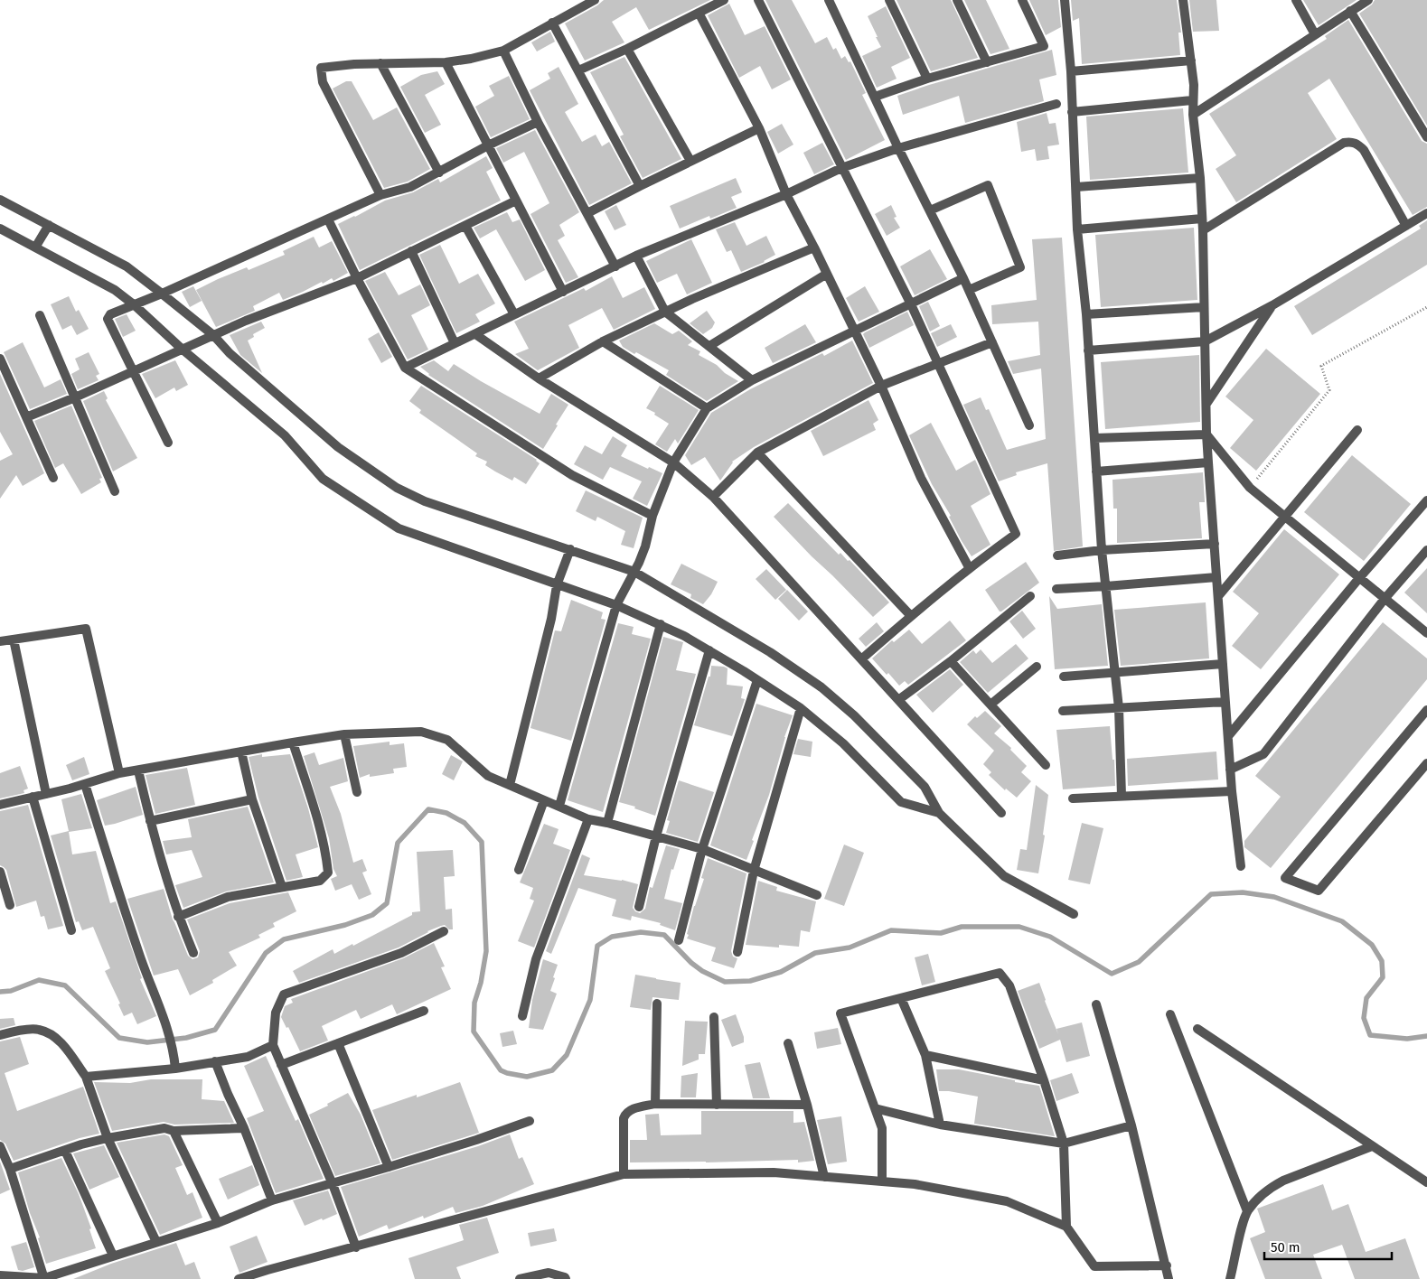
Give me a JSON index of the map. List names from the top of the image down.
{
  "scale_bar": "50 m"
}
